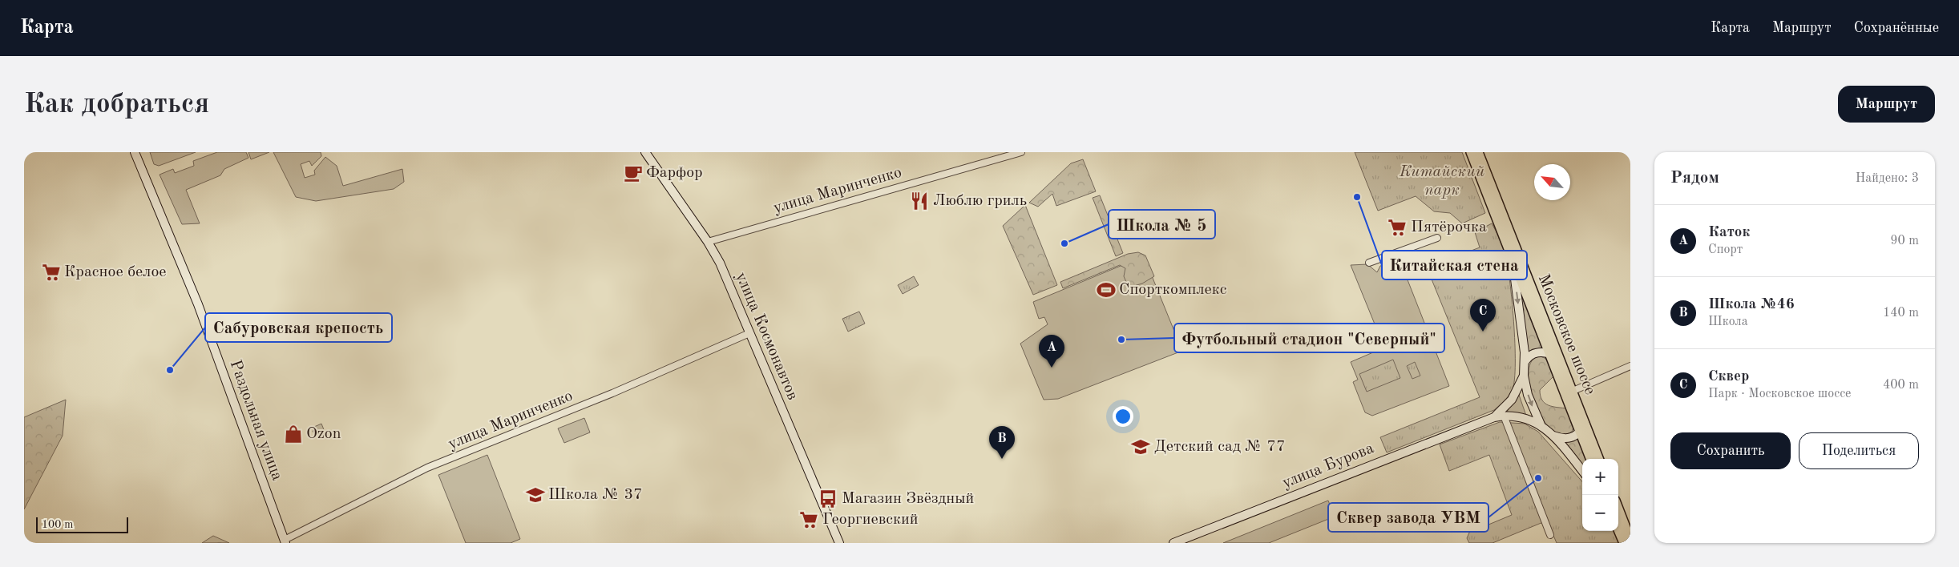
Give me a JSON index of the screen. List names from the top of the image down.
{
  "streets": {
    "main road": [
      "Московское шоссе",
      "улица Космонавтов",
      "Раздольная улица",
      "улица Бурова"
    ],
    "street": ["улица Маринченко"]
  },
  "crossings": [
    ["улица Маринченко", "улица Космонавтов"],
    ["улица Маринченко", "Раздольная улица"]
  ],
  "parks": ["Китайский парк"],
  "places": {
    "cafe": ["Фарфор"],
    "other": [
      "Китайская стена",
      "Школа № 5",
      "Футбольный стадион \"Северный\"",
      "Сабуровская крепость",
      "Сквер завода УВМ"
    ],
    "restaurant": ["Люблю гриль"],
    "supermarket": ["Пятёрочка", "Красное белое", "Георгиевский"],
    "sports": ["Спорткомплекс"],
    "shop": ["Ozon"],
    "school or university": ["Детский сад № 77", "Школа № 37"],
    "bus stop": ["Магазин Звёздный"]
  },
  "scale_bar": "100 m",
  "north": "top left",
  "page": {
    "header": "Карта",
    "nav": ["Карта", "Маршрут", "Сохранённые"],
    "buttons": [
      "Маршрут",
      ["Сохранить", "Поделиться"]
    ],
    "title": "Как добраться",
    "heading": ["Рядом", "Найдено: 3"],
    "list": [
      {
        "mark": "A",
        "name": "Каток",
        "note": "Спорт",
        "value": "90 m"
      },
      {
        "mark": "B",
        "name": "Школа №46",
        "note": "Школа",
        "value": "140 m"
      },
      {
        "mark": "C",
        "name": "Сквер",
        "note": "Парк · Московское шоссе",
        "value": "400 m"
      }
    ],
    "pins": ["C", "A", "B"],
    "map_buttons": ["+", "−"],
    "scale": "100 m"
  }
}
